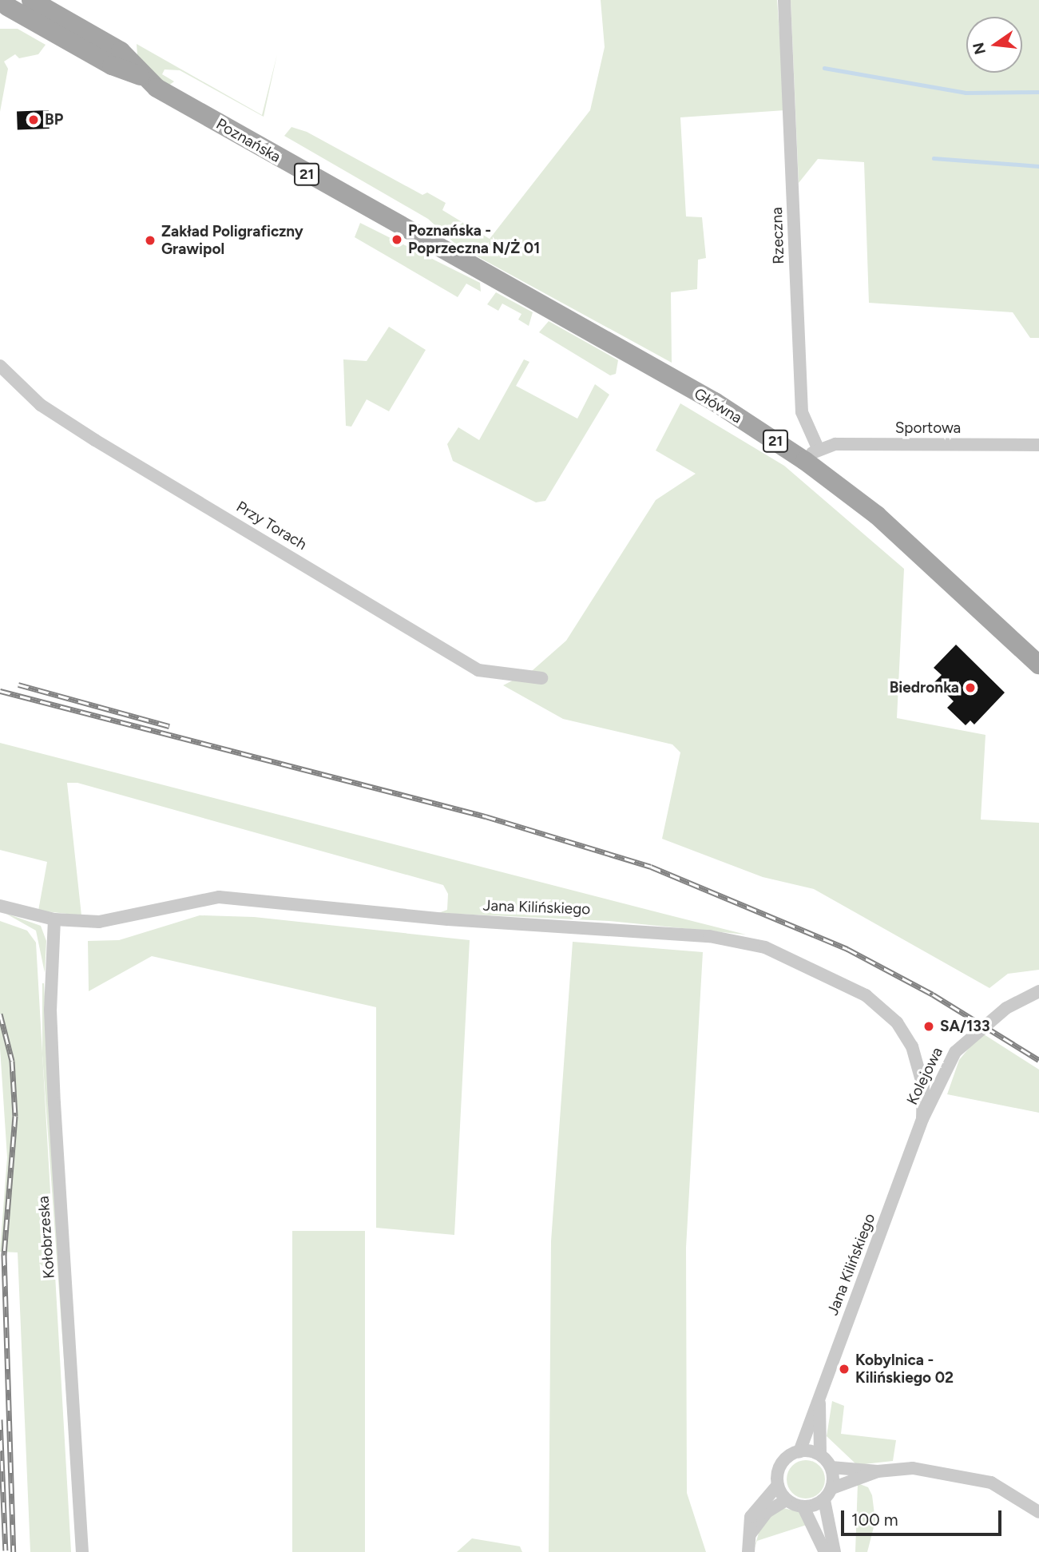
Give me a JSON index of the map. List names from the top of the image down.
{
  "streets": {
    "main road": ["Poznańska", "21", "Główna"],
    "street": [
      "Rzeczna",
      "Sportowa",
      "Przy Torach",
      "Jana Kilińskiego",
      "Kolejowa",
      "Kołobrzeska"
    ]
  },
  "crossings": [
    ["Poznańska", "Główna"],
    ["Rzeczna", "Główna"],
    ["Rzeczna", "Sportowa"],
    ["Główna", "Sportowa"],
    ["Jana Kilińskiego", "Kolejowa"],
    ["Jana Kilińskiego", "Kołobrzeska"]
  ],
  "places": [
    "BP",
    "Poznańska - Poprzeczna N/Ż 01",
    "Zakład Poligraficzny Grawipol",
    "Biedronka",
    "SA/133",
    "Kobylnica - Kilińskiego 02"
  ],
  "scale_bar": "100 m",
  "north": "left"
}
